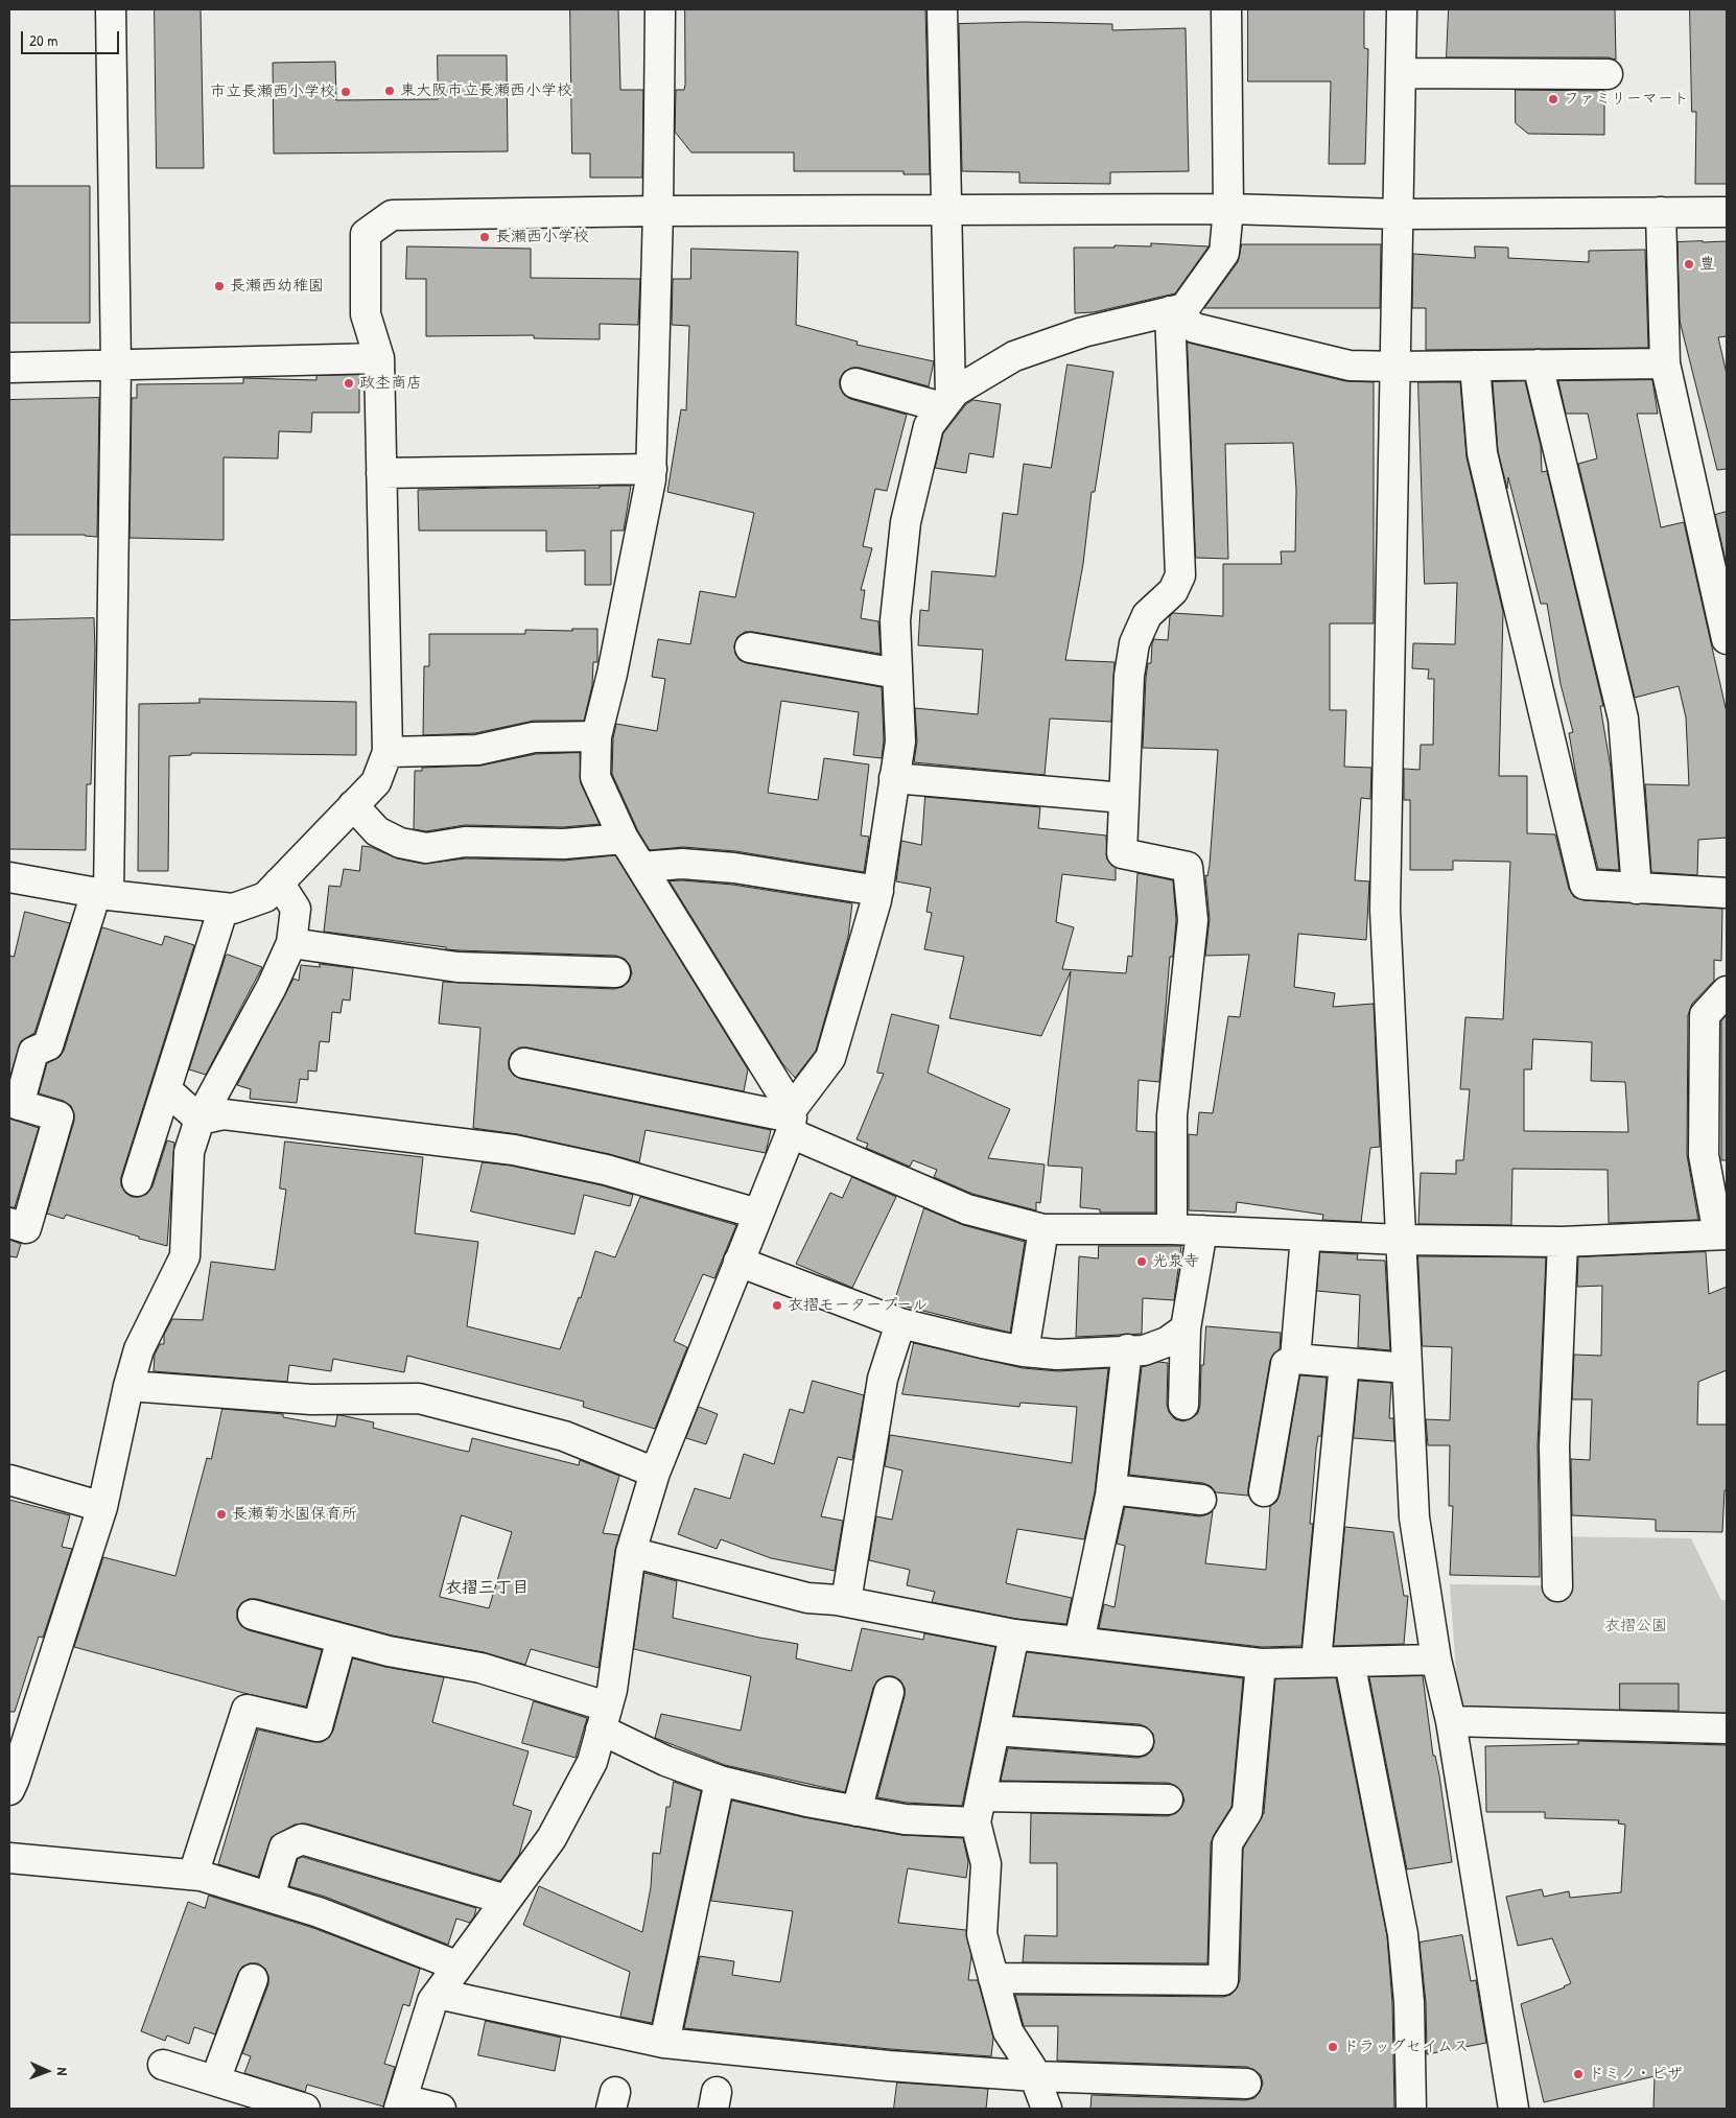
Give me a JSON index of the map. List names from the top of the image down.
{
  "districts": ["衣摺三丁目"],
  "parks": ["衣摺公園"],
  "places": [
    "東大阪市立長瀬西小学校",
    "市立長瀬西小学校",
    "ファミリーマート",
    "長瀬西小学校",
    "豊",
    "長瀬西幼稚園",
    "政杢商店",
    "光泉寺",
    "衣摺モータープール",
    "長瀬菊水園保育所",
    "ドラッグセイムス",
    "ドミノ・ピザ"
  ],
  "scale_bar": "20 m",
  "north": "right"
}
